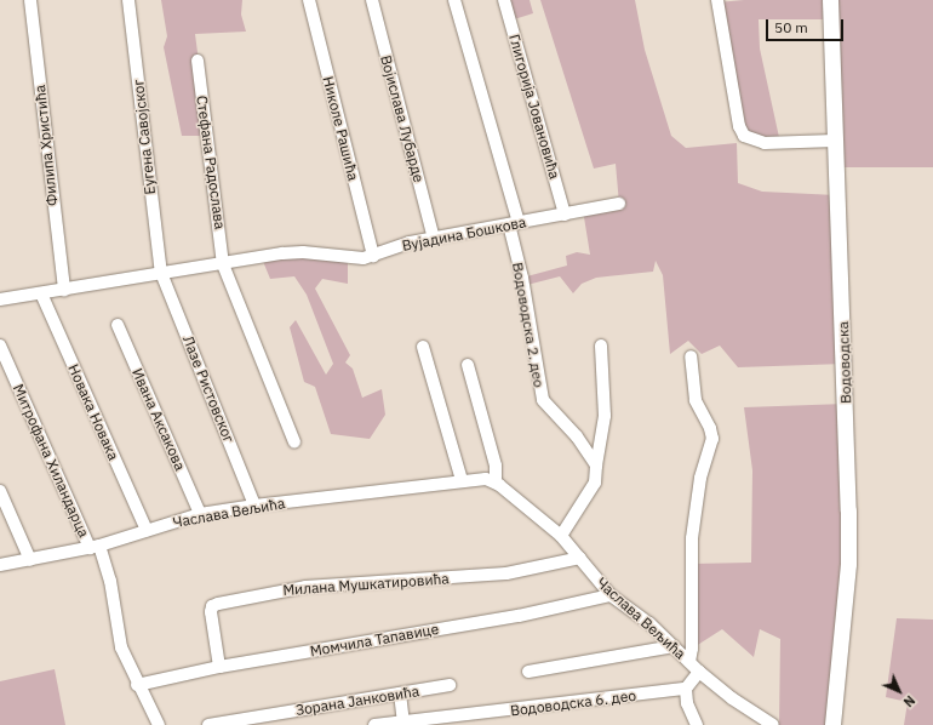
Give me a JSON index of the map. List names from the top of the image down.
{
  "streets": {
    "main road": ["Водоводска"],
    "street": [
      "Глигорија Јовановића",
      "Војислава Лубарде",
      "Николе Рашића",
      "Еугена Савојског",
      "Филипа Христића",
      "Стефана Радослава",
      "Вујадина Бошкова",
      "Водоводска 2. део",
      "Лазе Ристовског",
      "Новака Новака",
      "Ивана Аксакова",
      "Митрофана Хиландарца",
      "Часлава Вељића",
      "Милана Мушкатировића",
      "Момчила Тапавице",
      "Зорана Јанковића",
      "Водоводска 6. део"
    ]
  },
  "crossings": [
    ["Глигорија Јовановића", "Вујадина Бошкова"],
    ["Војислава Лубарде", "Вујадина Бошкова"],
    ["Николе Рашића", "Вујадина Бошкова"],
    ["Еугена Савојског", "Вујадина Бошкова"],
    ["Еугена Савојског", "Лазе Ристовског"],
    ["Филипа Христића", "Вујадина Бошкова"],
    ["Стефана Радослава", "Вујадина Бошкова"],
    ["Вујадина Бошкова", "Водоводска 2. део"],
    ["Вујадина Бошкова", "Лазе Ристовског"],
    ["Вујадина Бошкова", "Новака Новака"],
    ["Лазе Ристовског", "Часлава Вељића"],
    ["Новака Новака", "Часлава Вељића"],
    ["Ивана Аксакова", "Часлава Вељића"],
    ["Митрофана Хиландарца", "Часлава Вељића"],
    ["Митрофана Хиландарца", "Момчила Тапавице"],
    ["Часлава Вељића", "Милана Мушкатировића"],
    ["Часлава Вељића", "Момчила Тапавице"],
    ["Милана Мушкатировића", "Момчила Тапавице"]
  ],
  "scale_bar": "50 m",
  "north": "bottom right"
}
